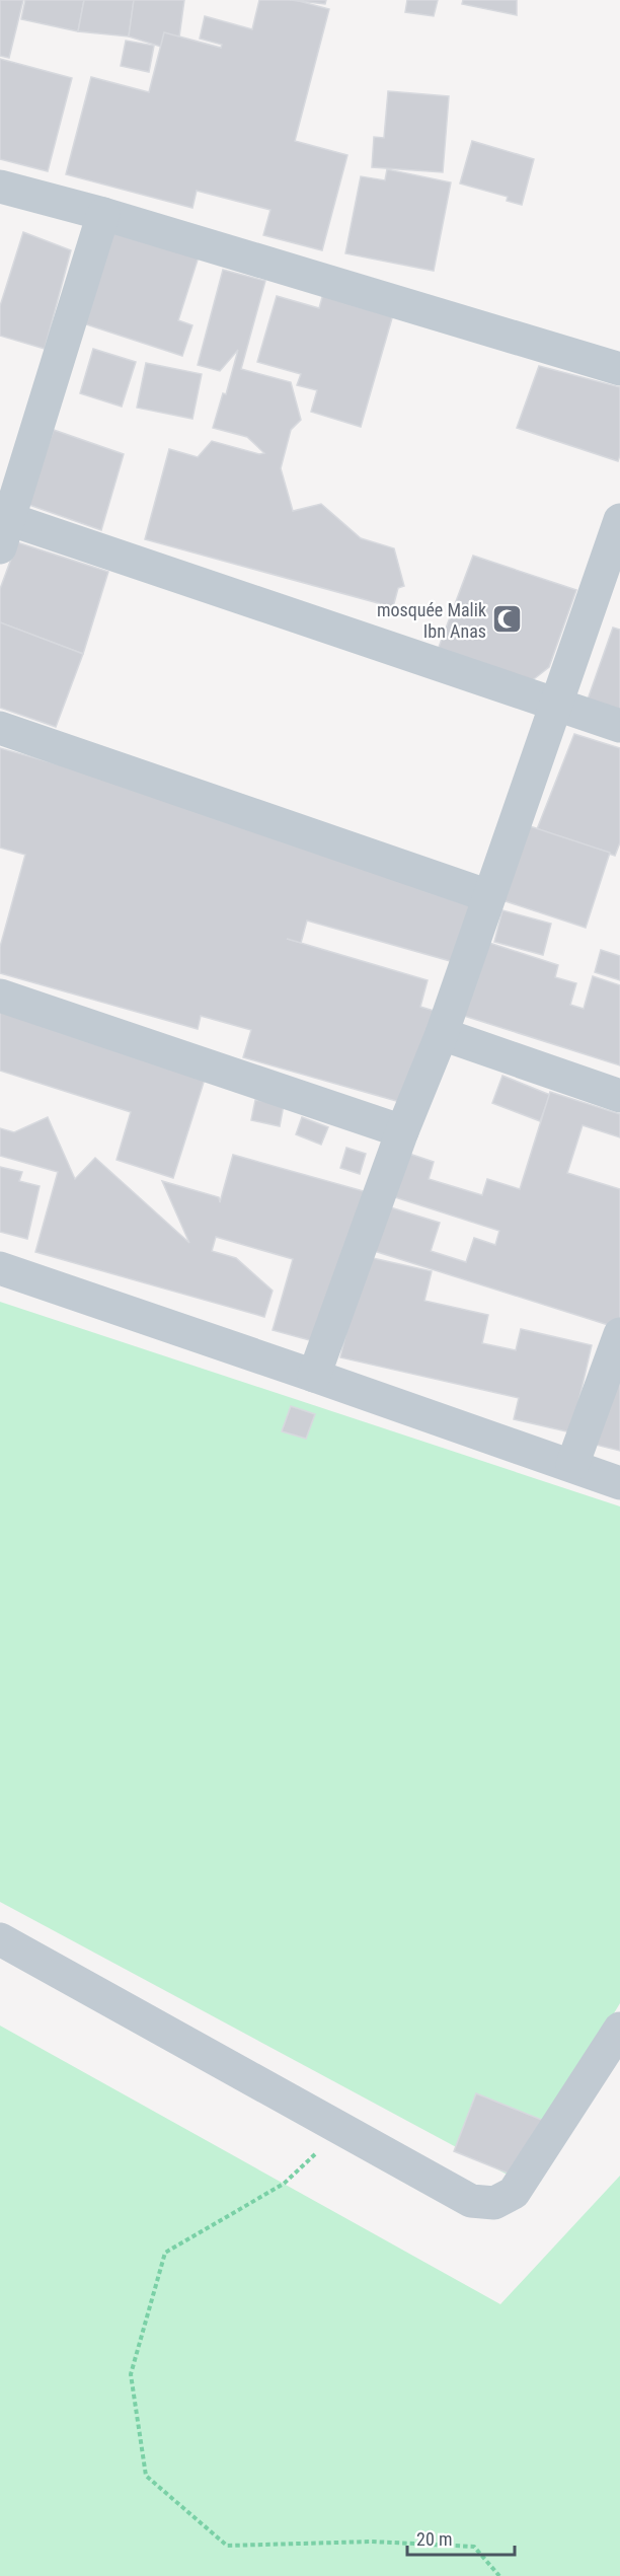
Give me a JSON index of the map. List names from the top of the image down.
{
  "places": {
    "mosque": ["mosquée Malik Ibn Anas"]
  },
  "scale_bar": "20 m"
}
